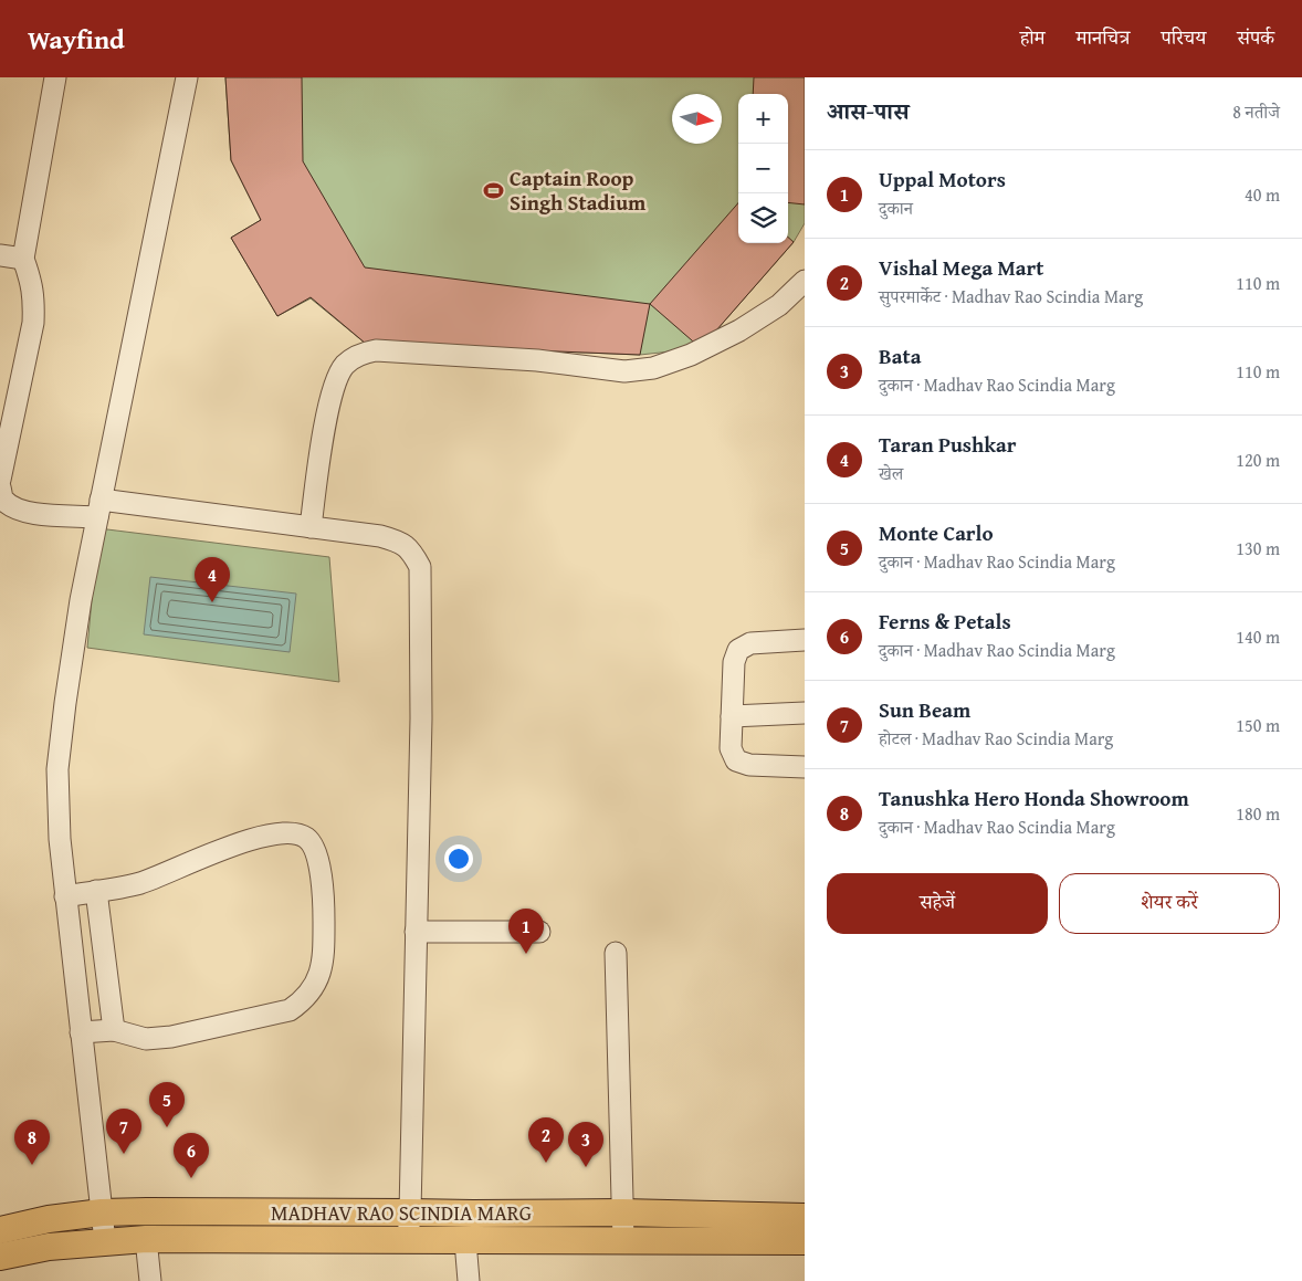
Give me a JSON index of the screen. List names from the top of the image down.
{
  "streets": {
    "main road": ["MADHAV RAO SCINDIA MARG"]
  },
  "places": {
    "sports": ["Captain Roop Singh Stadium"]
  },
  "north": "right",
  "page": {
    "header": "Wayfind",
    "nav": [
      "होम",
      "मानचित्र",
      "परिचय",
      "संपर्क"
    ],
    "heading": ["आस-पास", "8 नतीजे"],
    "map_buttons": ["+", "−"],
    "list": [
      {
        "mark": "1",
        "name": "Uppal Motors",
        "note": "दुकान",
        "value": "40 m"
      },
      {
        "mark": "2",
        "name": "Vishal Mega Mart",
        "note": "सुपरमार्केट · Madhav Rao Scindia Marg",
        "value": "110 m"
      },
      {
        "mark": "3",
        "name": "Bata",
        "note": "दुकान · Madhav Rao Scindia Marg",
        "value": "110 m"
      },
      {
        "mark": "4",
        "name": "Taran Pushkar",
        "note": "खेल",
        "value": "120 m"
      },
      {
        "mark": "5",
        "name": "Monte Carlo",
        "note": "दुकान · Madhav Rao Scindia Marg",
        "value": "130 m"
      },
      {
        "mark": "6",
        "name": "Ferns & Petals",
        "note": "दुकान · Madhav Rao Scindia Marg",
        "value": "140 m"
      },
      {
        "mark": "7",
        "name": "Sun Beam",
        "note": "होटल · Madhav Rao Scindia Marg",
        "value": "150 m"
      },
      {
        "mark": "8",
        "name": "Tanushka Hero Honda Showroom",
        "note": "दुकान · Madhav Rao Scindia Marg",
        "value": "180 m"
      }
    ],
    "pins": [
      "4",
      "1",
      "5",
      "7",
      "2",
      "8",
      "3",
      "6"
    ],
    "buttons": ["सहेजें", "शेयर करें"]
  }
}
